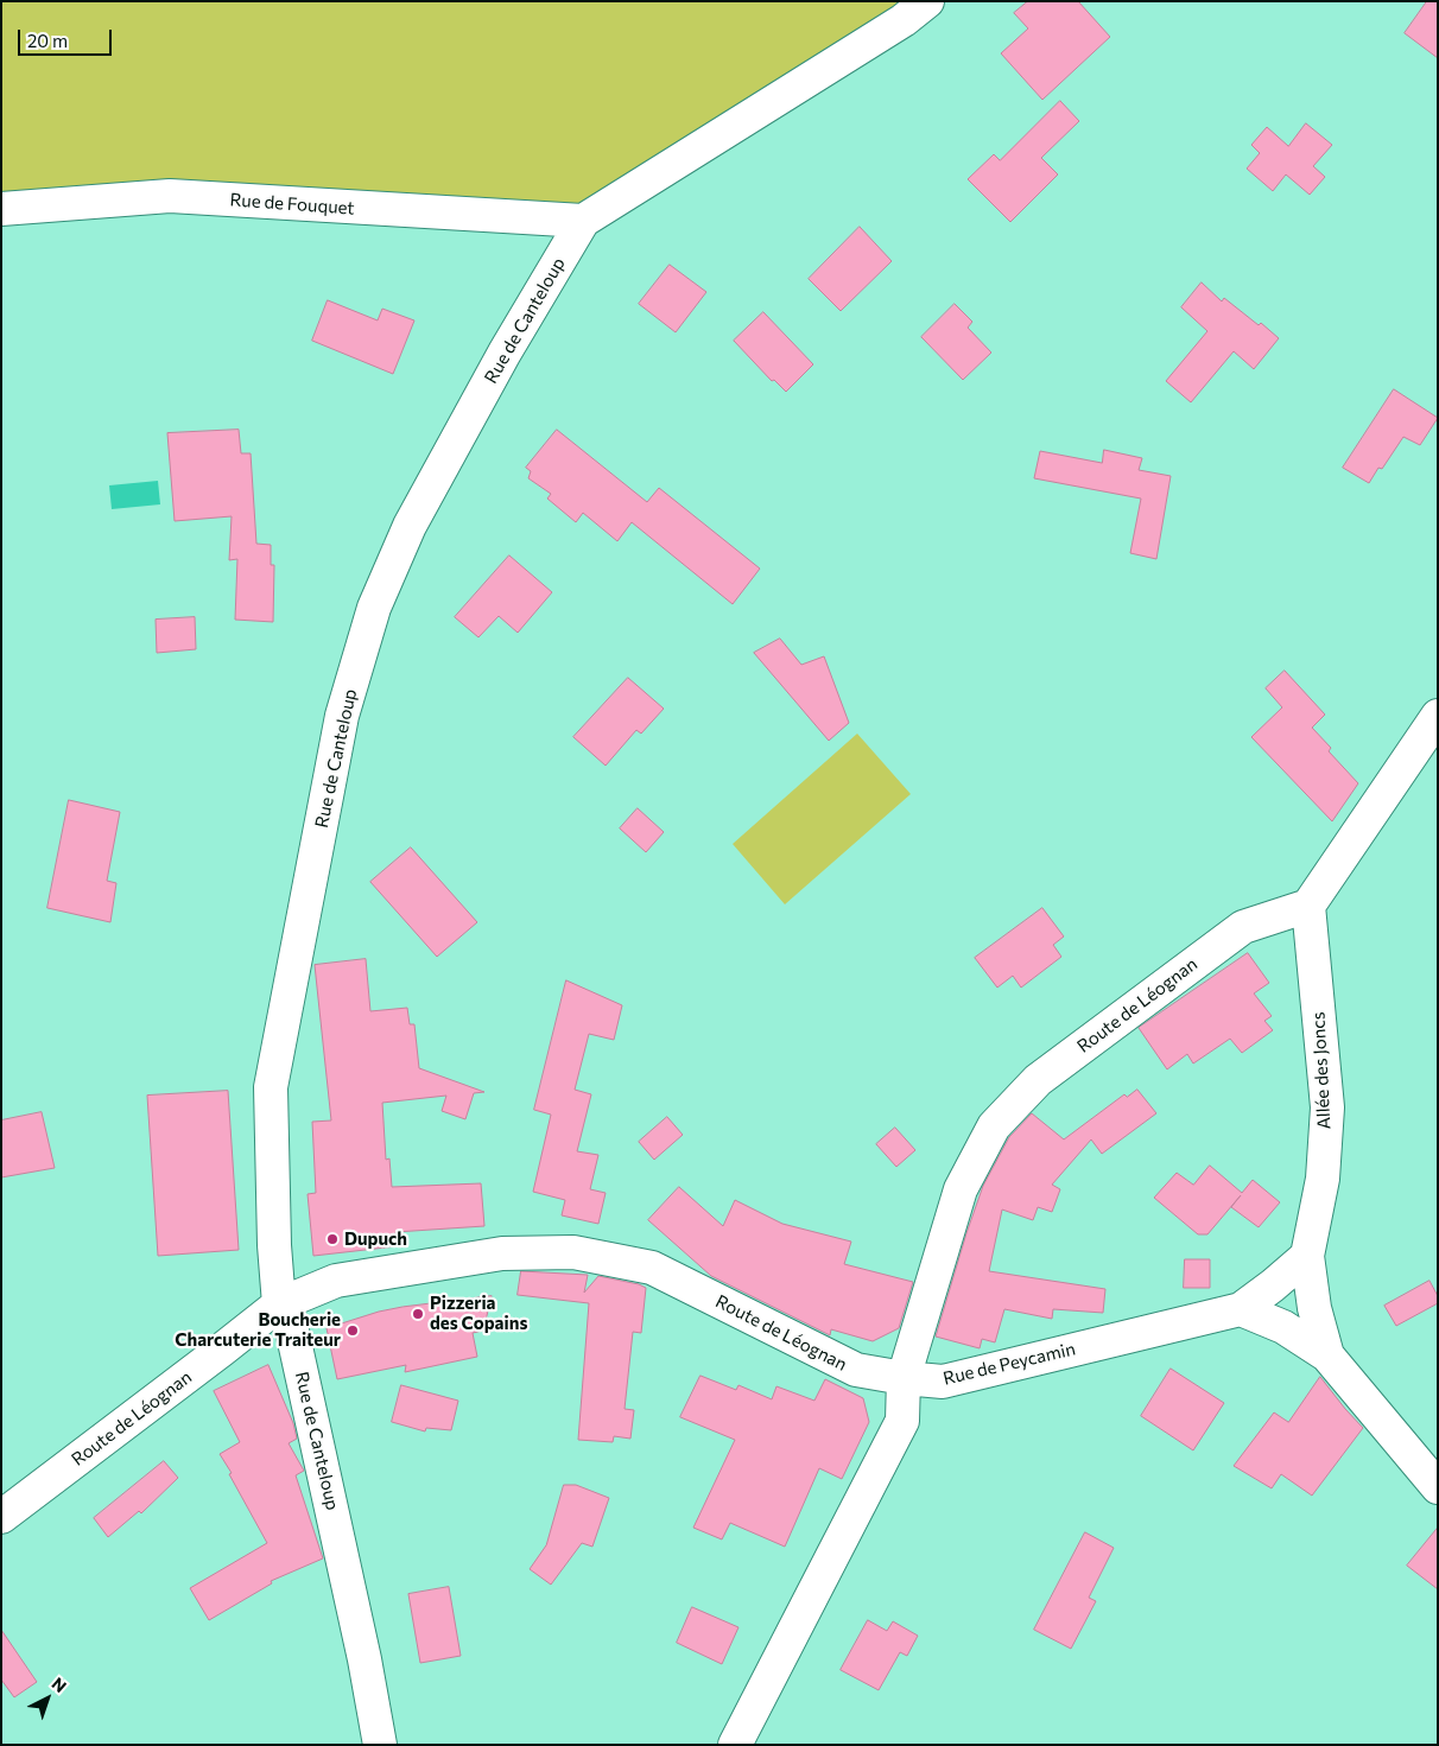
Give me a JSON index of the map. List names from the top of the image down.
{
  "streets": {
    "street": [
      "Rue de Fouquet",
      "Rue de Canteloup",
      "Route de Léognan",
      "Allée des Joncs",
      "Rue de Peycamin"
    ]
  },
  "crossings": [
    ["Rue de Fouquet", "Rue de Canteloup"],
    ["Rue de Canteloup", "Route de Léognan"],
    ["Route de Léognan", "Allée des Joncs"],
    ["Route de Léognan", "Rue de Peycamin"]
  ],
  "places": ["Dupuch", "Pizzeria des Copains", "Boucherie Charcuterie Traiteur"],
  "scale_bar": "20 m",
  "north": "top right"
}
